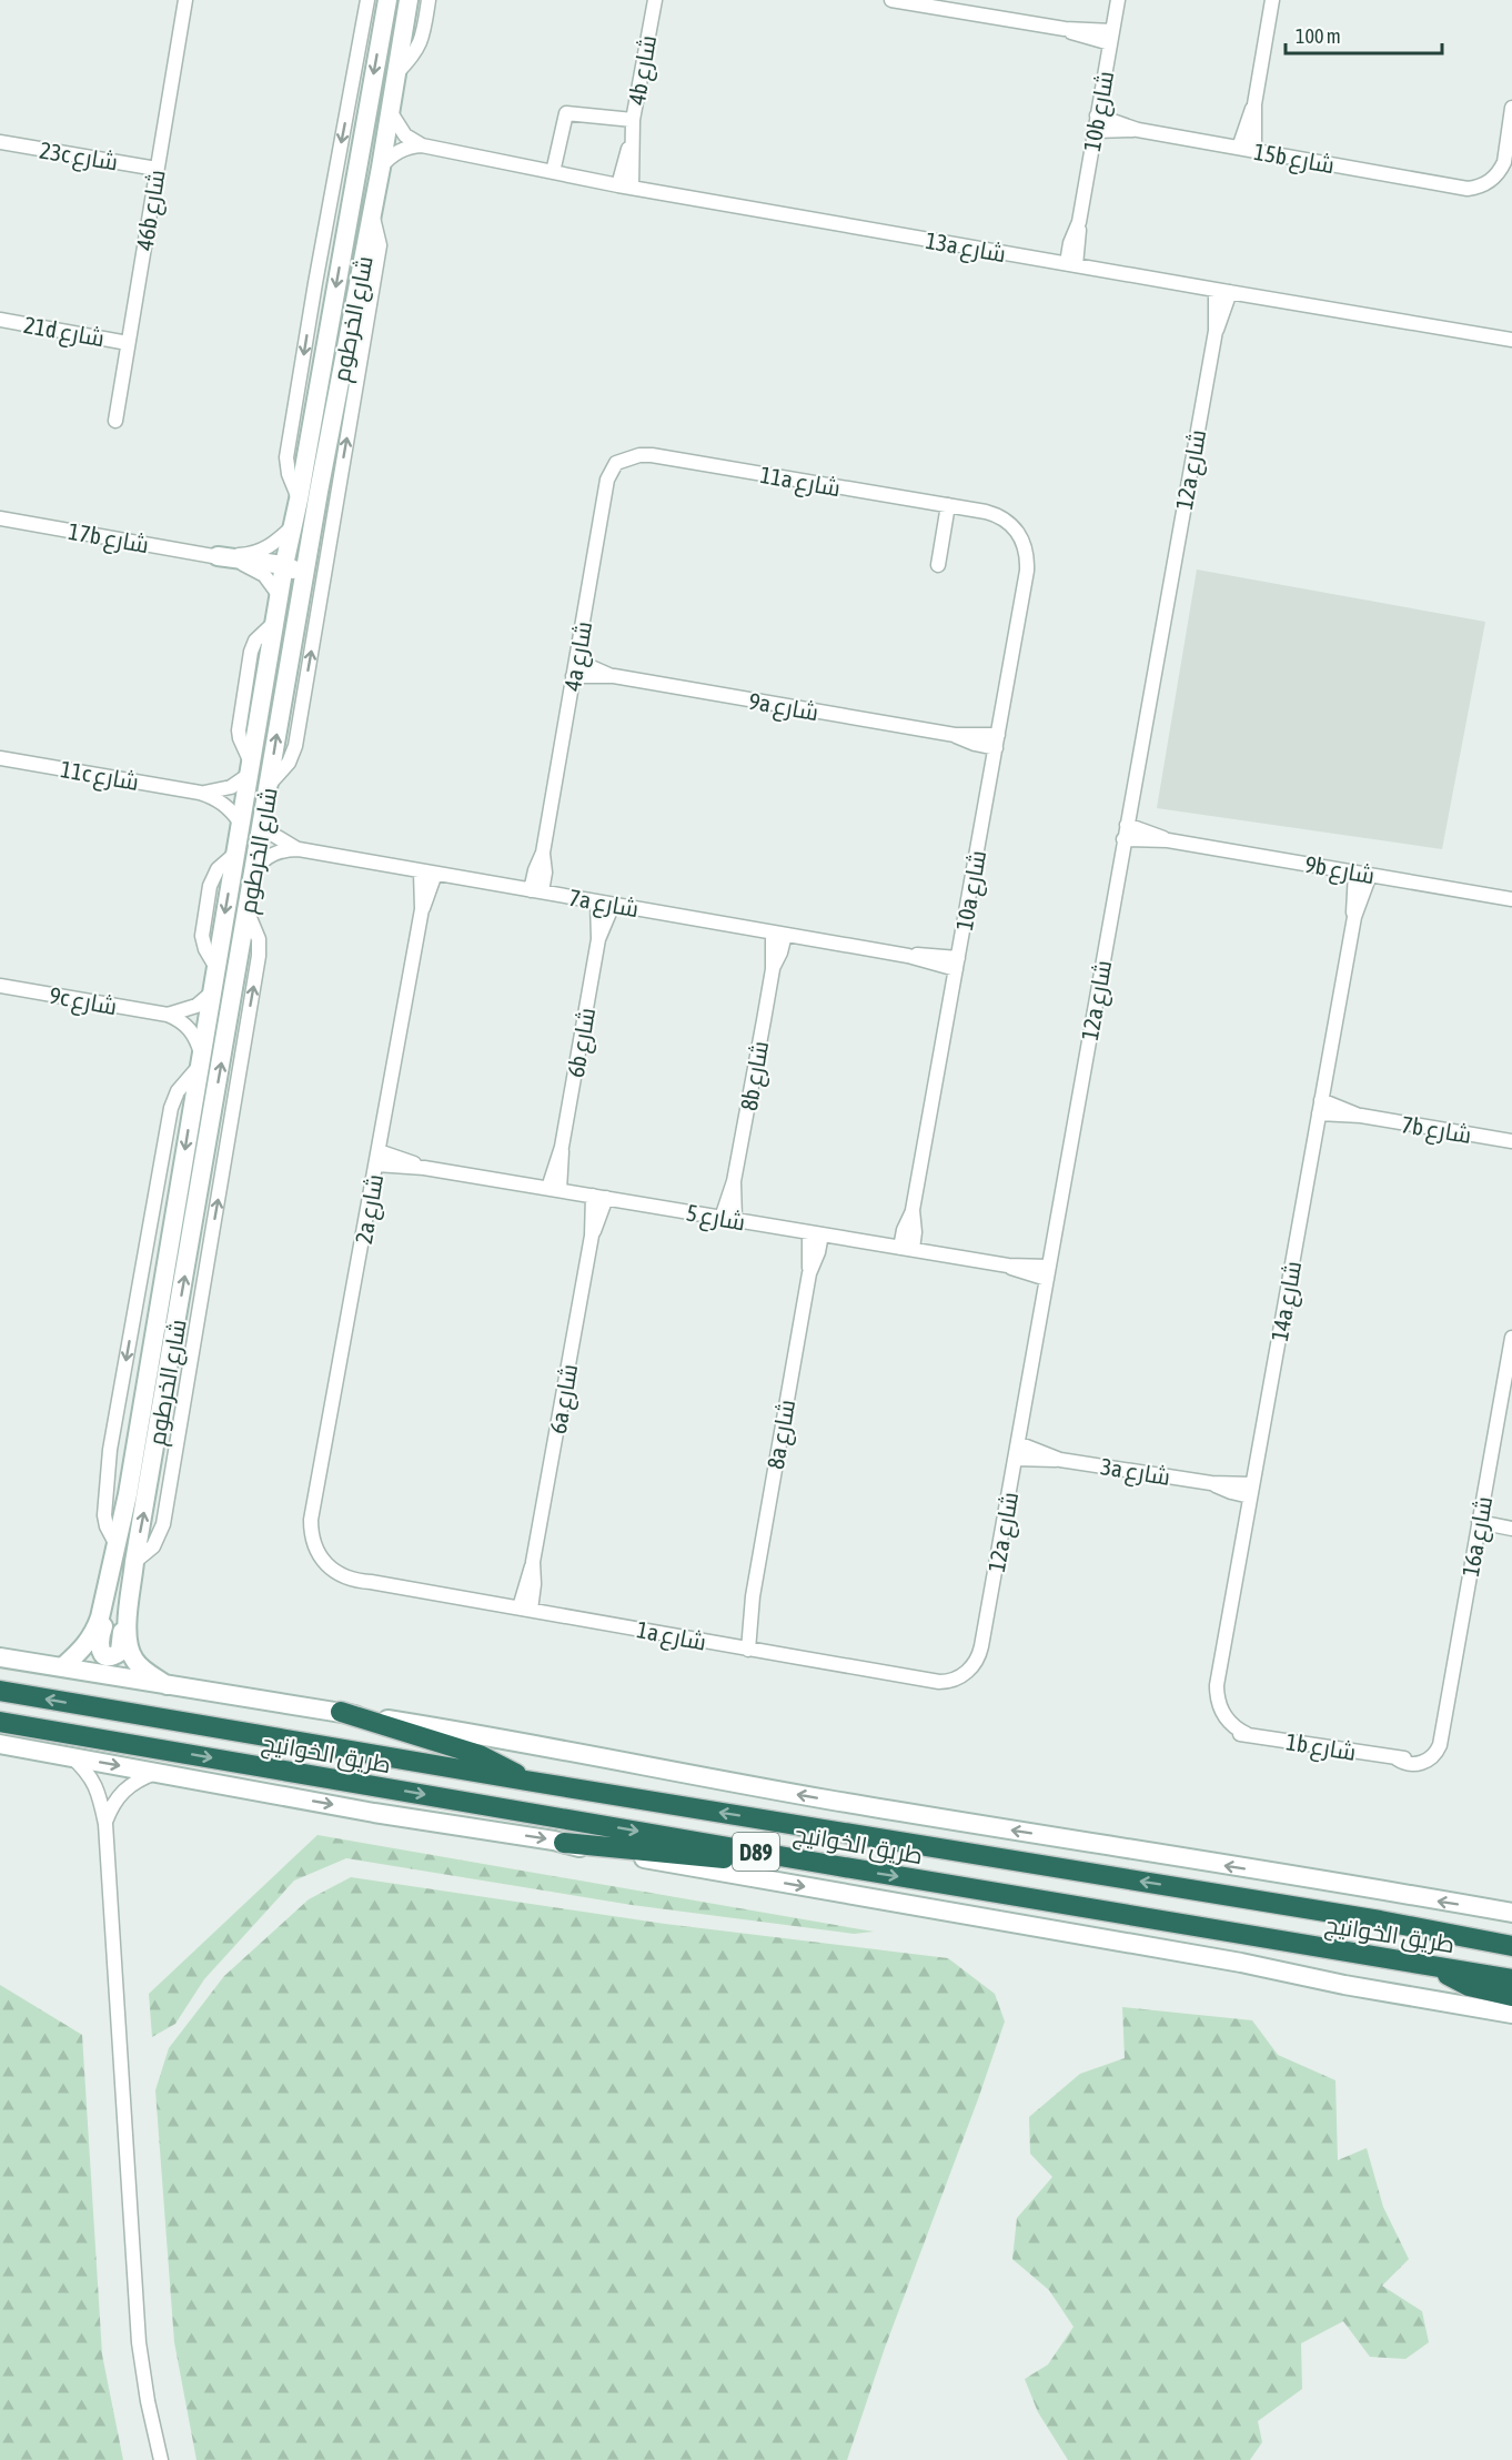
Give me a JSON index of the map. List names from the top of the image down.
{
  "streets": {
    "highway": ["طريق الخوانيج", "D89"],
    "main road": ["شارع الخرطوم"],
    "street": [
      "4b شارع",
      "10b شارع",
      "23c شارع",
      "15b شارع",
      "46b شارع",
      "13a شارع",
      "21d شارع",
      "12a شارع",
      "11a شارع",
      "17b شارع",
      "4a شارع",
      "9a شارع",
      "11c شارع",
      "9b شارع",
      "10a شارع",
      "7a شارع",
      "9c شارع",
      "6b شارع",
      "8b شارع",
      "7b شارع",
      "2a شارع",
      "شارع 5",
      "14a شارع",
      "6a شارع",
      "8a شارع",
      "3a شارع",
      "16a شارع",
      "1a شارع",
      "1b شارع"
    ]
  },
  "crossings": [
    ["4b شارع", "13a شارع"],
    ["10b شارع", "15b شارع"],
    ["10b شارع", "13a شارع"],
    ["23c شارع", "46b شارع"],
    ["46b شارع", "21d شارع"],
    ["13a شارع", "12a شارع"],
    ["شارع الخرطوم", "17b شارع"],
    ["شارع الخرطوم", "11c شارع"],
    ["شارع الخرطوم", "7a شارع"],
    ["شارع الخرطوم", "9c شارع"],
    ["12a شارع", "9b شارع"],
    ["12a شارع", "شارع 5"],
    ["12a شارع", "3a شارع"],
    ["12a شارع", "1a شارع"],
    ["11a شارع", "4a شارع"],
    ["11a شارع", "10a شارع"],
    ["4a شارع", "9a شارع"],
    ["4a شارع", "7a شارع"],
    ["9a شارع", "10a شارع"],
    ["9b شارع", "14a شارع"],
    ["10a شارع", "7a شارع"],
    ["10a شارع", "شارع 5"],
    ["7a شارع", "6b شارع"],
    ["7a شارع", "8b شارع"],
    ["7a شارع", "2a شارع"],
    ["6b شارع", "شارع 5"],
    ["8b شارع", "شارع 5"],
    ["7b شارع", "14a شارع"],
    ["2a شارع", "شارع 5"],
    ["2a شارع", "1a شارع"],
    ["شارع 5", "6a شارع"],
    ["شارع 5", "8a شارع"],
    ["14a شارع", "3a شارع"],
    ["14a شارع", "1b شارع"],
    ["6a شارع", "1a شارع"],
    ["8a شارع", "1a شارع"],
    ["16a شارع", "1b شارع"]
  ],
  "scale_bar": "100 m"
}
